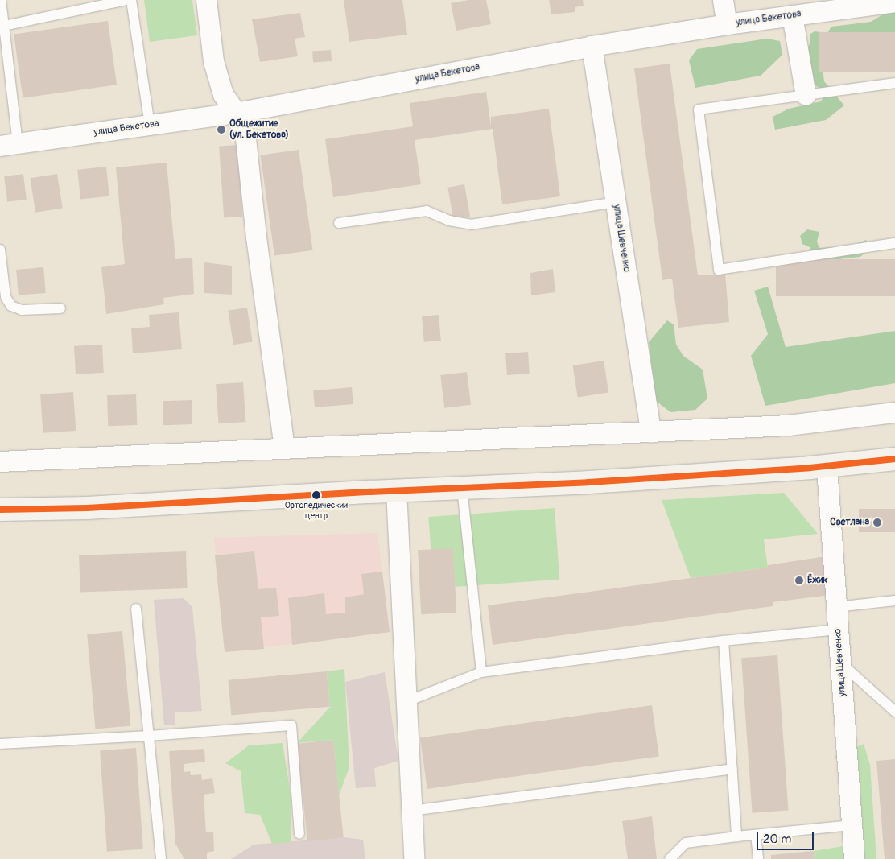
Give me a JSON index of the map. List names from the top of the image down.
{
  "streets": {
    "street": ["улица Бекетова", "улица Шевченко"]
  },
  "crossings": [
    ["улица Бекетова", "улица Шевченко"]
  ],
  "places": [
    "Общежитие (ул. Бекетова)",
    "Ортопедический центр",
    "Светлана",
    "Ёжик"
  ],
  "scale_bar": "20 m"
}
